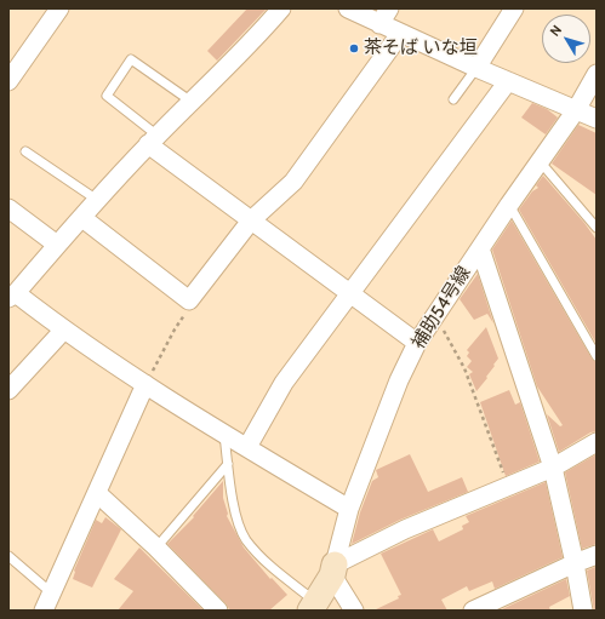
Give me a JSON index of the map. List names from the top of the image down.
{
  "streets": {
    "street": ["補助54号線"]
  },
  "places": ["茶そば いな垣"],
  "north": "top left"
}
